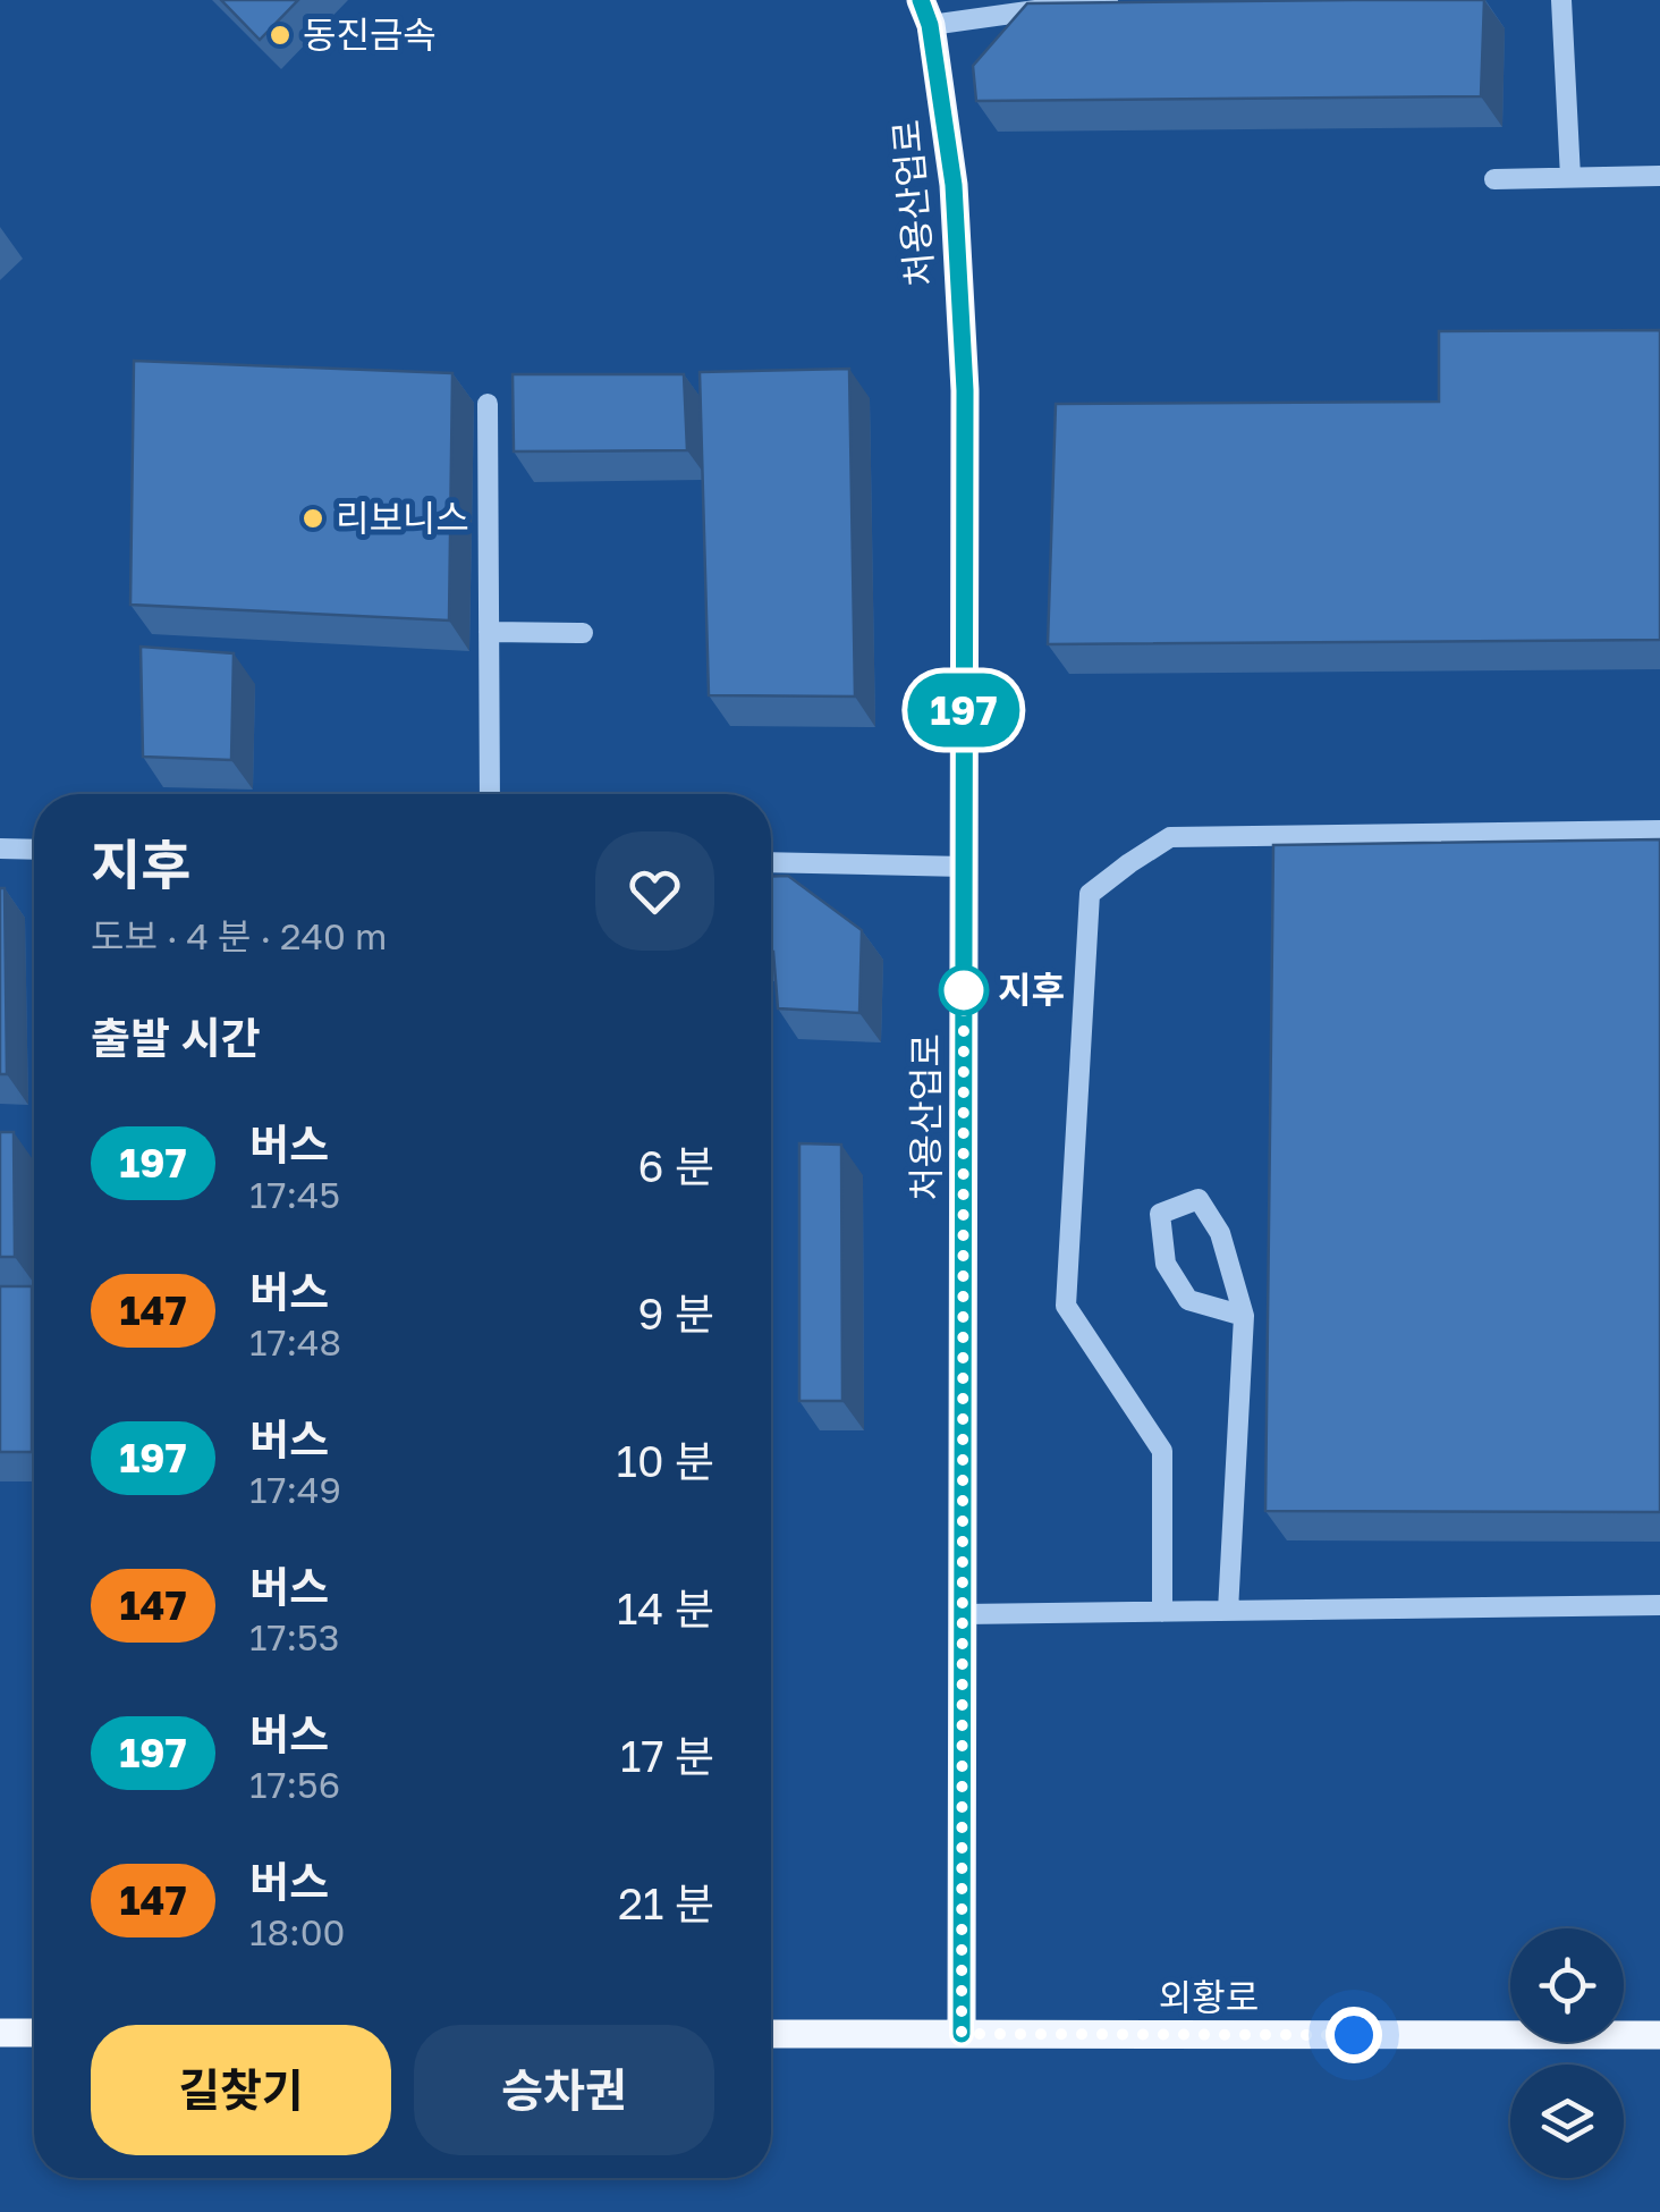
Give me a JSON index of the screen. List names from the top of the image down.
{
  "streets": {
    "main road": ["처용산업로", "외황로"]
  },
  "crossings": [
    ["처용산업로", "외황로"]
  ],
  "places": ["동진금속", "리보니스", "지후"],
  "lines": ["bus line 197"],
  "page": {
    "on_map": "197",
    "heading": [
      ["지후", "도보 · 4 분 · 240 m"],
      "출발 시간"
    ],
    "list": [
      {
        "mark": "197",
        "name": "버스",
        "note": "17:45",
        "value": "6 분"
      },
      {
        "mark": "147",
        "name": "버스",
        "note": "17:48",
        "value": "9 분"
      },
      {
        "mark": "197",
        "name": "버스",
        "note": "17:49",
        "value": "10 분"
      },
      {
        "mark": "147",
        "name": "버스",
        "note": "17:53",
        "value": "14 분"
      },
      {
        "mark": "197",
        "name": "버스",
        "note": "17:56",
        "value": "17 분"
      },
      {
        "mark": "147",
        "name": "버스",
        "note": "18:00",
        "value": "21 분"
      }
    ],
    "buttons": ["길찾기", "승차권"]
  }
}
